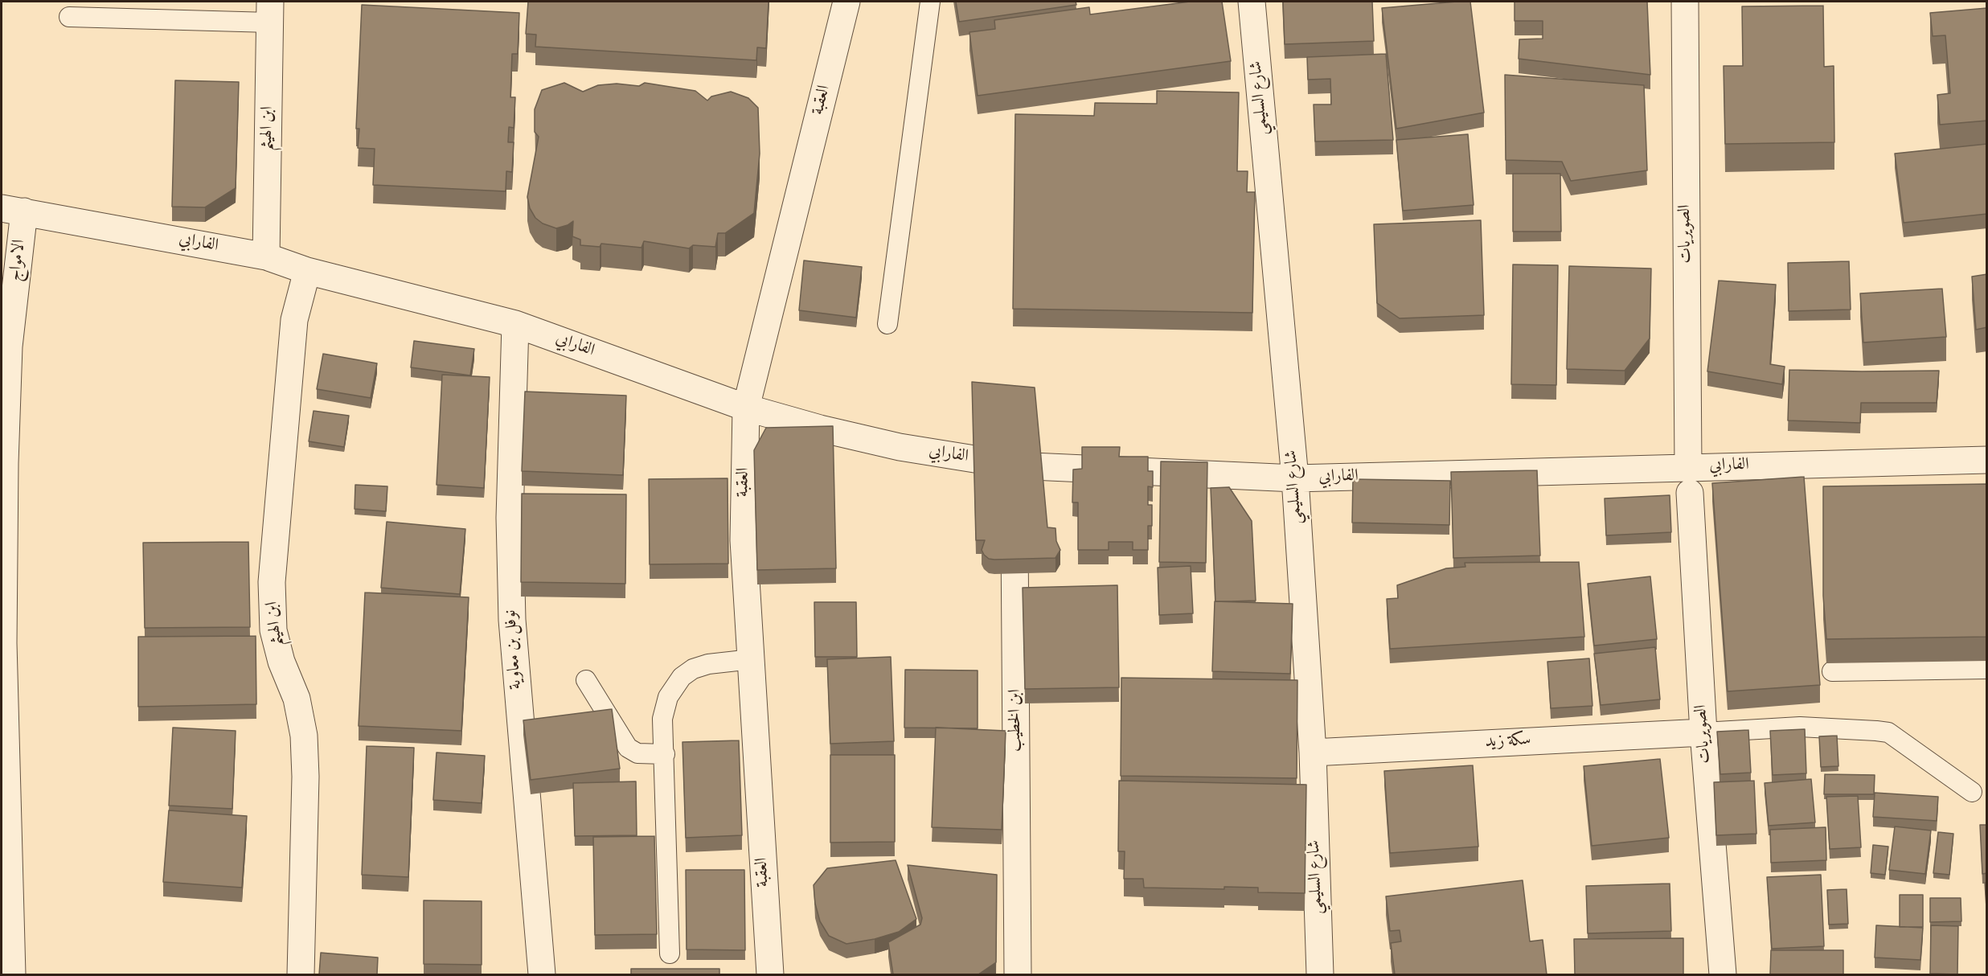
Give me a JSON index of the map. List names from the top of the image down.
{
  "streets": {
    "street": [
      "شارع السليمي",
      "العقبة",
      "ابن الهيثم",
      "الصويريات",
      "الفارابي",
      "الامواج",
      "نوفل بن معاوية",
      "ابن الخطيب",
      "سكة زيد"
    ]
  },
  "crossings": [
    ["شارع السليمي", "الفارابي"],
    ["شارع السليمي", "سكة زيد"],
    ["العقبة", "الفارابي"],
    ["ابن الهيثم", "الفارابي"],
    ["الصويريات", "الفارابي"],
    ["الصويريات", "سكة زيد"],
    ["الفارابي", "الامواج"],
    ["الفارابي", "نوفل بن معاوية"]
  ]
}
